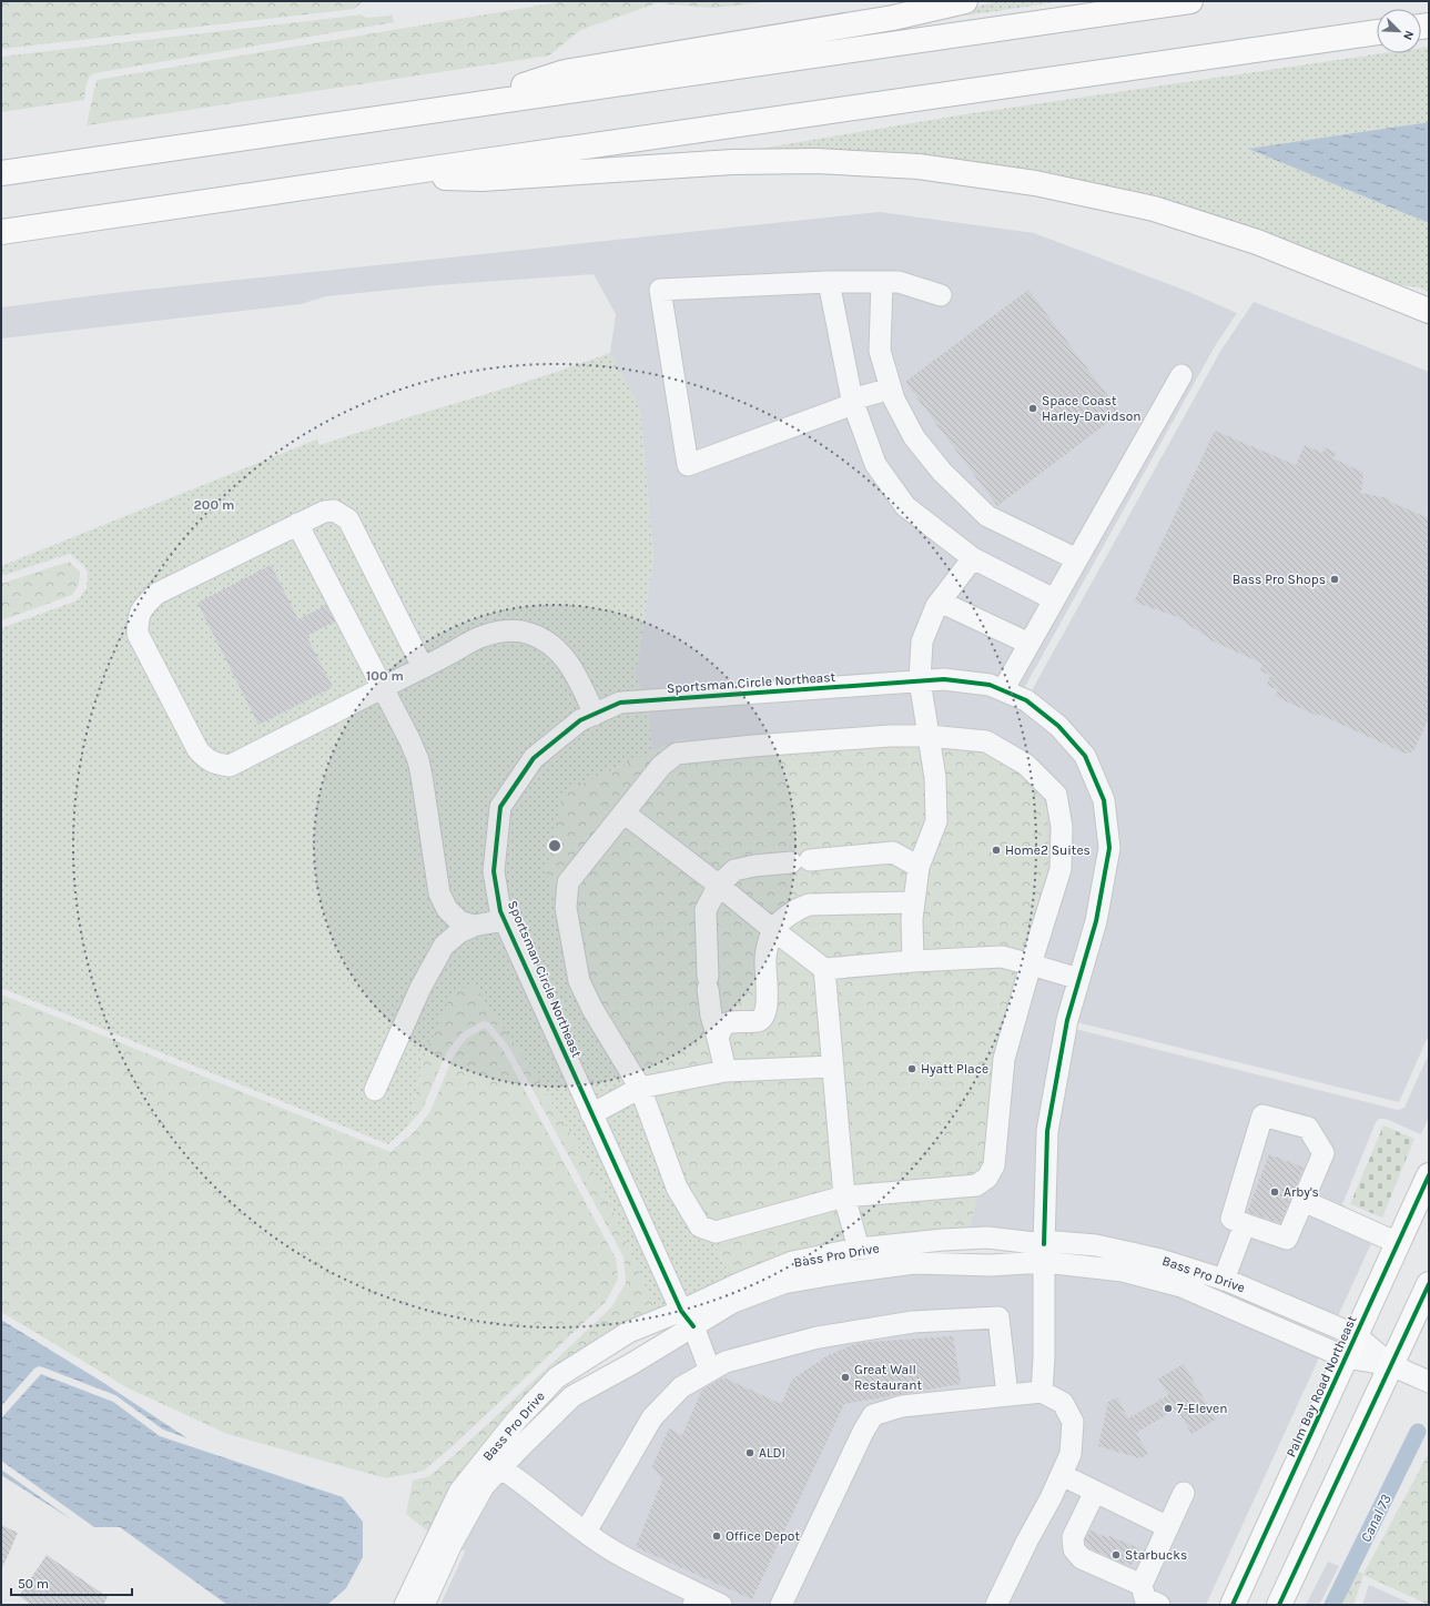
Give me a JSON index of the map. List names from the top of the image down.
{
  "streets": {
    "main road": ["Palm Bay Road Northeast"],
    "street": ["Sportsman Circle Northeast", "Bass Pro Drive"]
  },
  "crossings": [
    ["Sportsman Circle Northeast", "Bass Pro Drive"],
    ["Bass Pro Drive", "Palm Bay Road Northeast"]
  ],
  "water": ["Canal 73"],
  "places": [
    "Space Coast Harley-Davidson",
    "Bass Pro Shops",
    "Home2 Suites",
    "Hyatt Place",
    "Arby's",
    "Great Wall Restaurant",
    "7-Eleven",
    "ALDI",
    "Office Depot",
    "Starbucks"
  ],
  "scale_bar": "50 m",
  "north": "bottom right",
  "rings": ["200 m", "100 m"]
}
